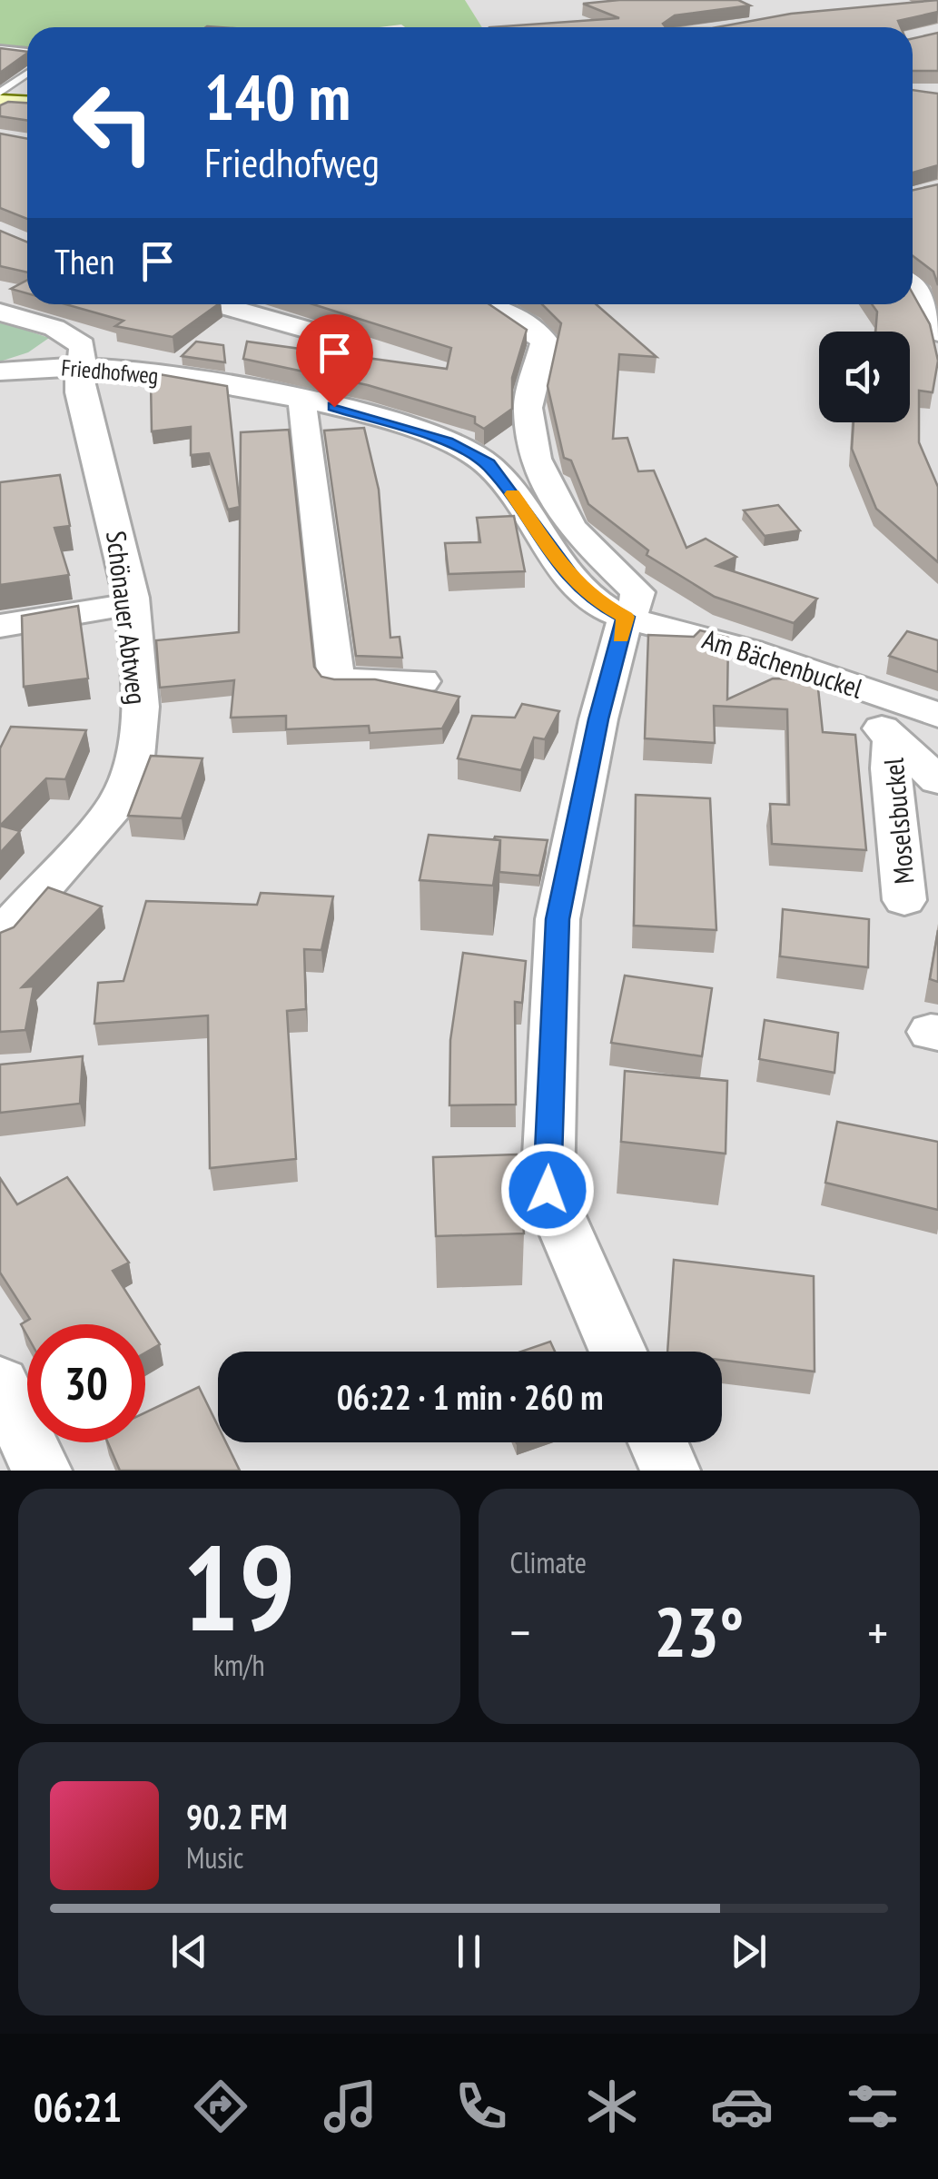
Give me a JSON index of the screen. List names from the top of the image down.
{
  "streets": {
    "street": [
      "Friedhofweg",
      "Schönauer Abtweg",
      "Am Bächenbuckel",
      "Moselsbuckel"
    ]
  },
  "crossings": [
    ["Friedhofweg", "Schönauer Abtweg"],
    ["Friedhofweg", "Am Bächenbuckel"]
  ],
  "page": {
    "turn": ["140 m", "Friedhofweg"],
    "then": "Then",
    "limit": "30",
    "trip": "06:22 · 1 min · 260 m",
    "tile": [
      ["19", "km/h"],
      "Climate"
    ],
    "heat": ["−", "23°", "+"],
    "song": ["90.2 FM", "Music"],
    "tabs": "06:21"
  }
}
